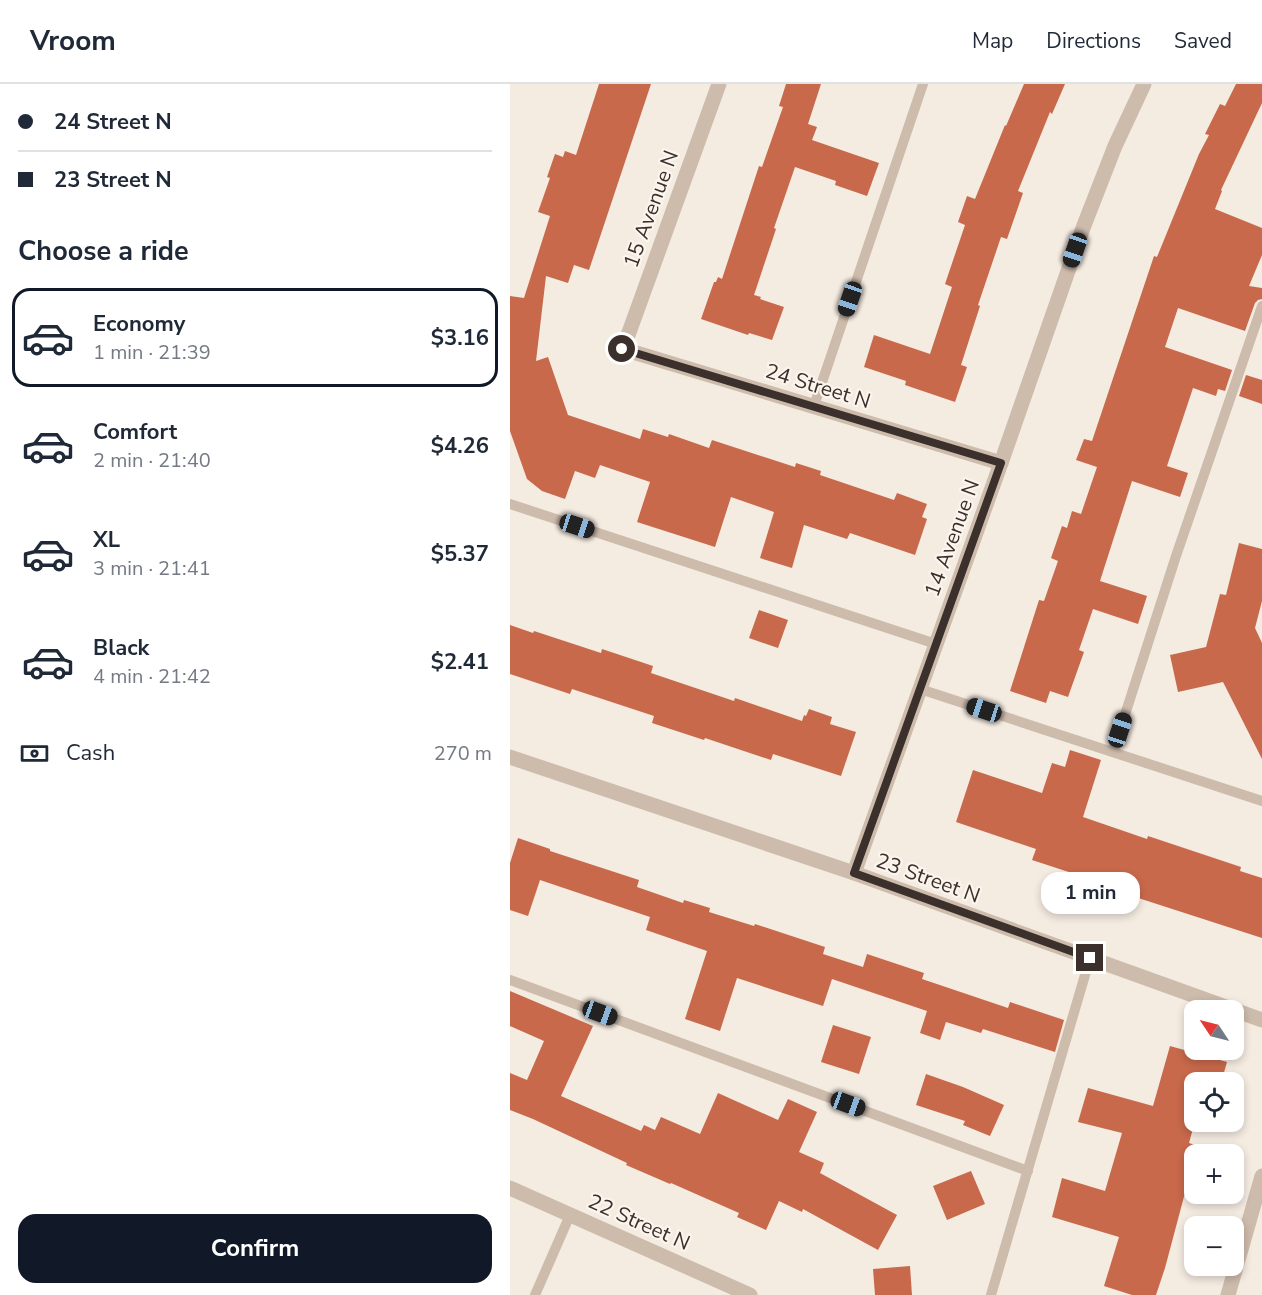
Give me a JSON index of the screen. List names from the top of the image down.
{
  "streets": {
    "street": [
      "15 Avenue N",
      "24 Street N",
      "14 Avenue N",
      "23 Street N",
      "22 Street N"
    ]
  },
  "crossings": [
    ["15 Avenue N", "24 Street N"],
    ["24 Street N", "14 Avenue N"],
    ["14 Avenue N", "23 Street N"]
  ],
  "north": "top left",
  "page": {
    "header": "Vroom",
    "nav": ["Map", "Directions", "Saved"],
    "banner": ["24 Street N", "23 Street N"],
    "heading": "Choose a ride",
    "list": [
      {
        "name": "Economy",
        "note": "1 min · 21:39",
        "value": "$3.16"
      },
      {
        "name": "Comfort",
        "note": "2 min · 21:40",
        "value": "$4.26"
      },
      {
        "name": "XL",
        "note": "3 min · 21:41",
        "value": "$5.37"
      },
      {
        "name": "Black",
        "note": "4 min · 21:42",
        "value": "$2.41"
      }
    ],
    "pay": ["Cash", "270 m"],
    "bubble": "1 min",
    "map_buttons": ["+", "−"],
    "buttons": "Confirm"
  }
}
